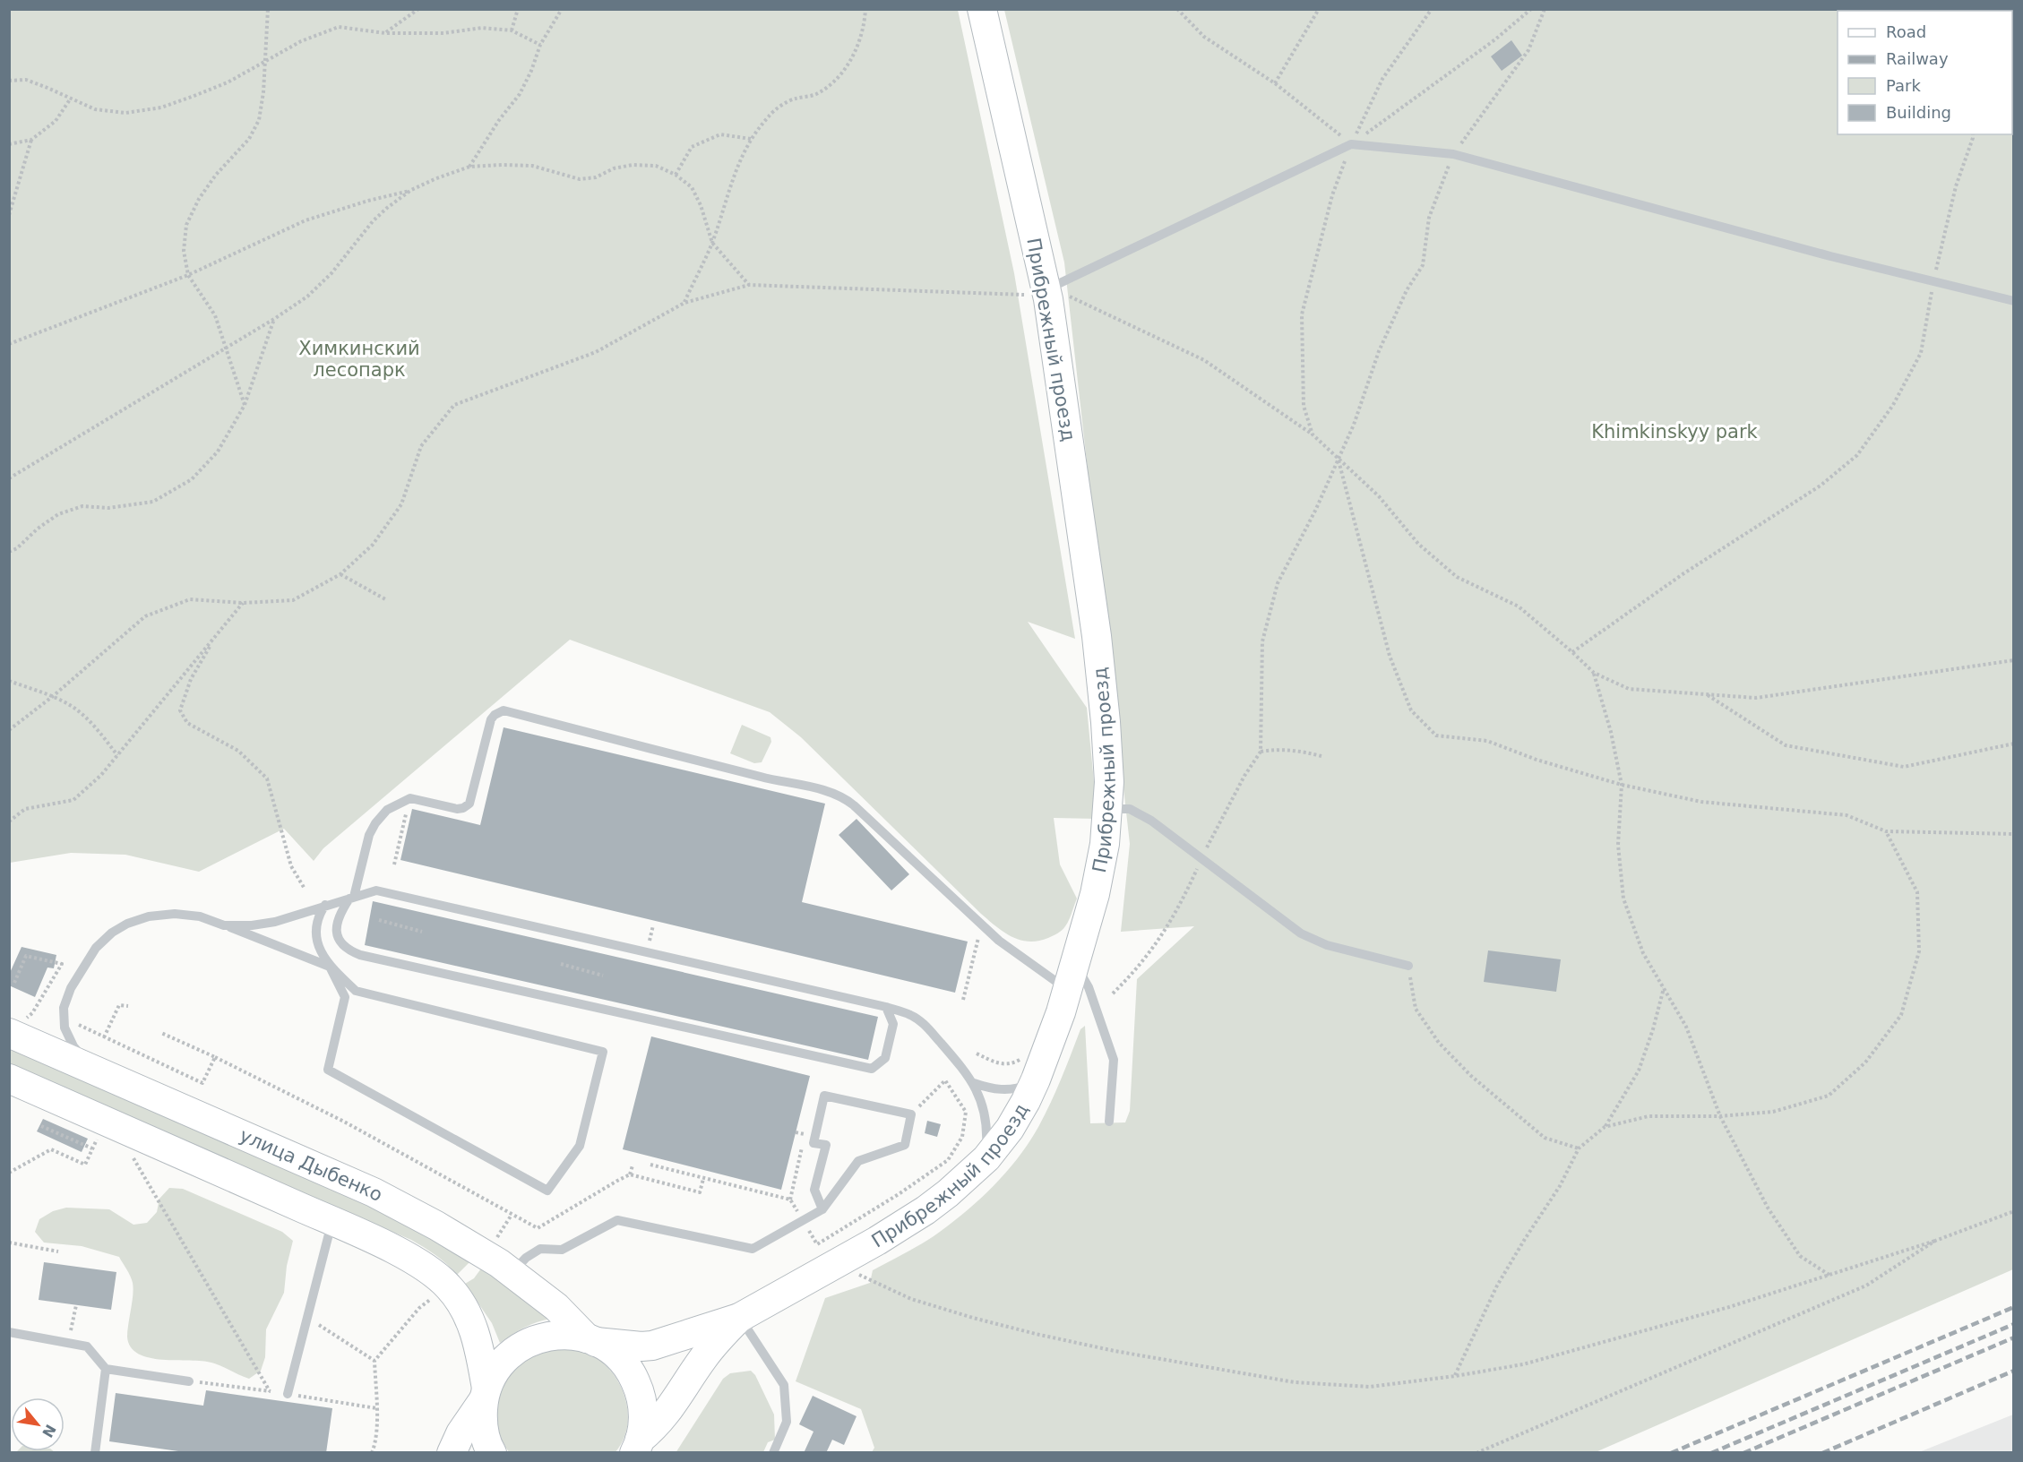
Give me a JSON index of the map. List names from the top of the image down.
{
  "streets": {
    "street": ["Прибрежный проезд", "улица Дыбенко"]
  },
  "crossings": [
    ["Прибрежный проезд", "улица Дыбенко"]
  ],
  "parks": ["Химкинский лесопарк", "Khimkinskyy park"],
  "legend": [
    "Road",
    "Railway",
    "Park",
    "Building"
  ],
  "north": "bottom right"
}
